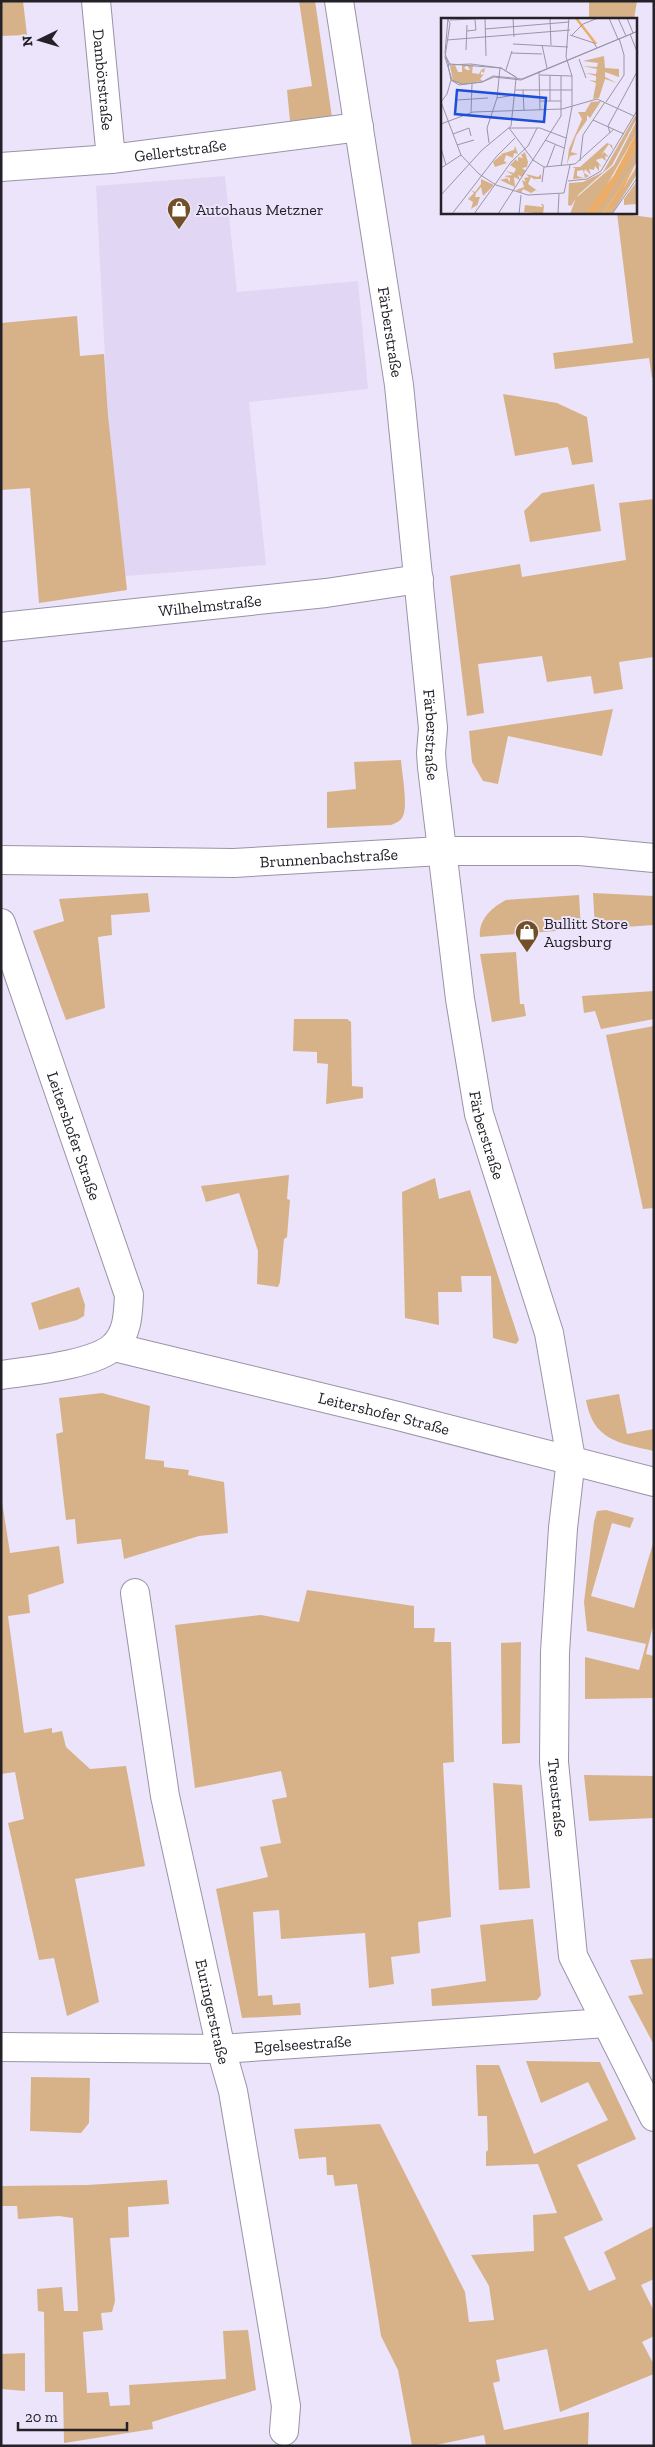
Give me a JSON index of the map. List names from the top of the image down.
{
  "streets": {
    "street": [
      "Dambörstraße",
      "Gellertstraße",
      "Färberstraße",
      "Wilhelmstraße",
      "Brunnenbachstraße",
      "Leitershofer Straße",
      "Treustraße",
      "Euringerstraße",
      "Egelseestraße"
    ]
  },
  "crossings": [
    ["Dambörstraße", "Gellertstraße"],
    ["Gellertstraße", "Färberstraße"],
    ["Färberstraße", "Wilhelmstraße"],
    ["Färberstraße", "Brunnenbachstraße"],
    ["Färberstraße", "Leitershofer Straße"],
    ["Färberstraße", "Treustraße"],
    ["Leitershofer Straße", "Treustraße"],
    ["Treustraße", "Egelseestraße"],
    ["Euringerstraße", "Egelseestraße"]
  ],
  "places": {
    "shop": ["Autohaus Metzner", "Bullitt Store Augsburg"]
  },
  "scale_bar": "20 m",
  "north": "left"
}
